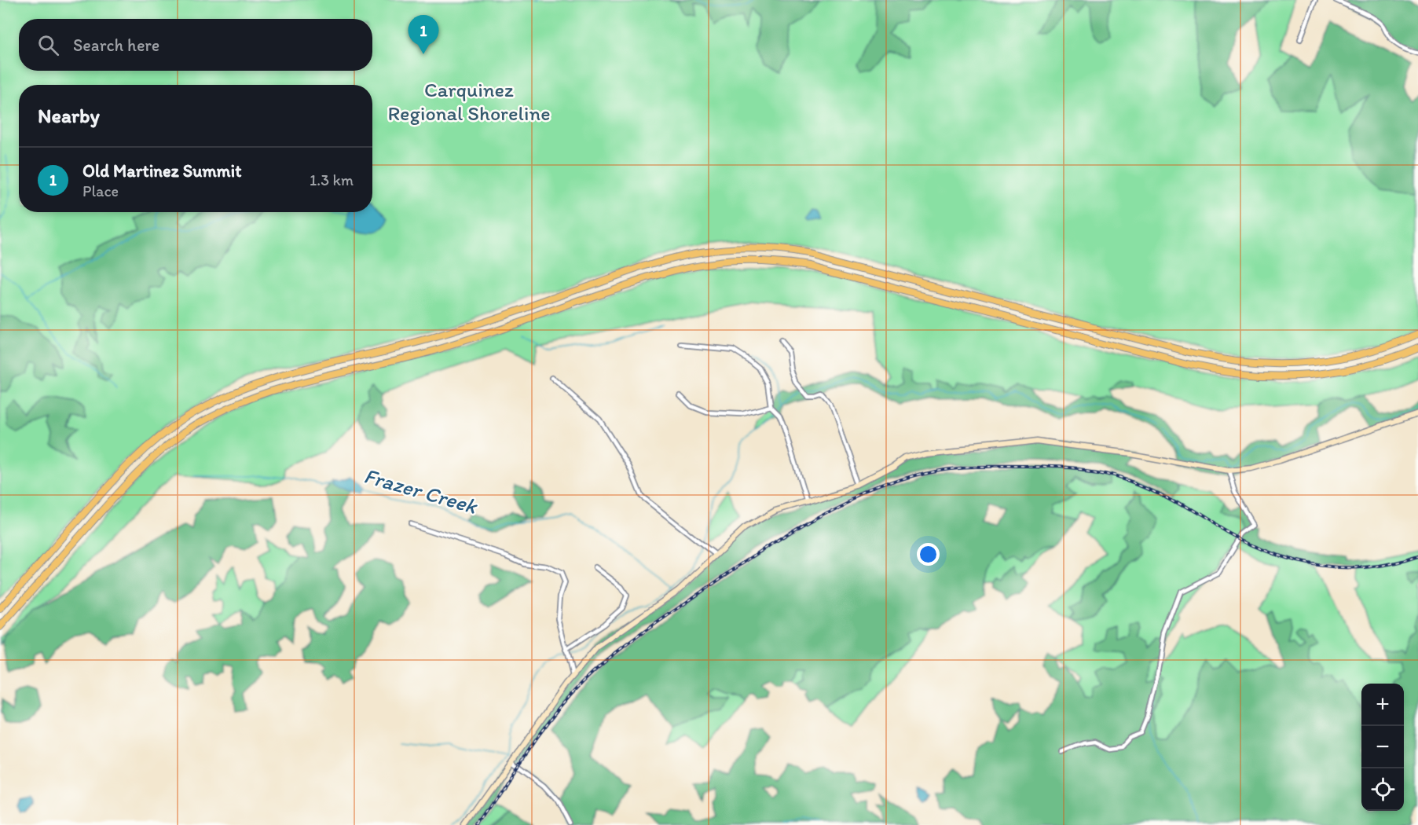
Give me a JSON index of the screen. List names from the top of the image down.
{
  "water": ["Frazer Creek"],
  "parks": ["Carquinez Regional Shoreline"],
  "page": {
    "pins": "1",
    "search": "Search here",
    "heading": "Nearby",
    "list": [
      {
        "mark": "1",
        "name": "Old Martinez Summit",
        "note": "Place",
        "value": "1.3 km"
      }
    ],
    "map_buttons": ["+", "−"]
  }
}
